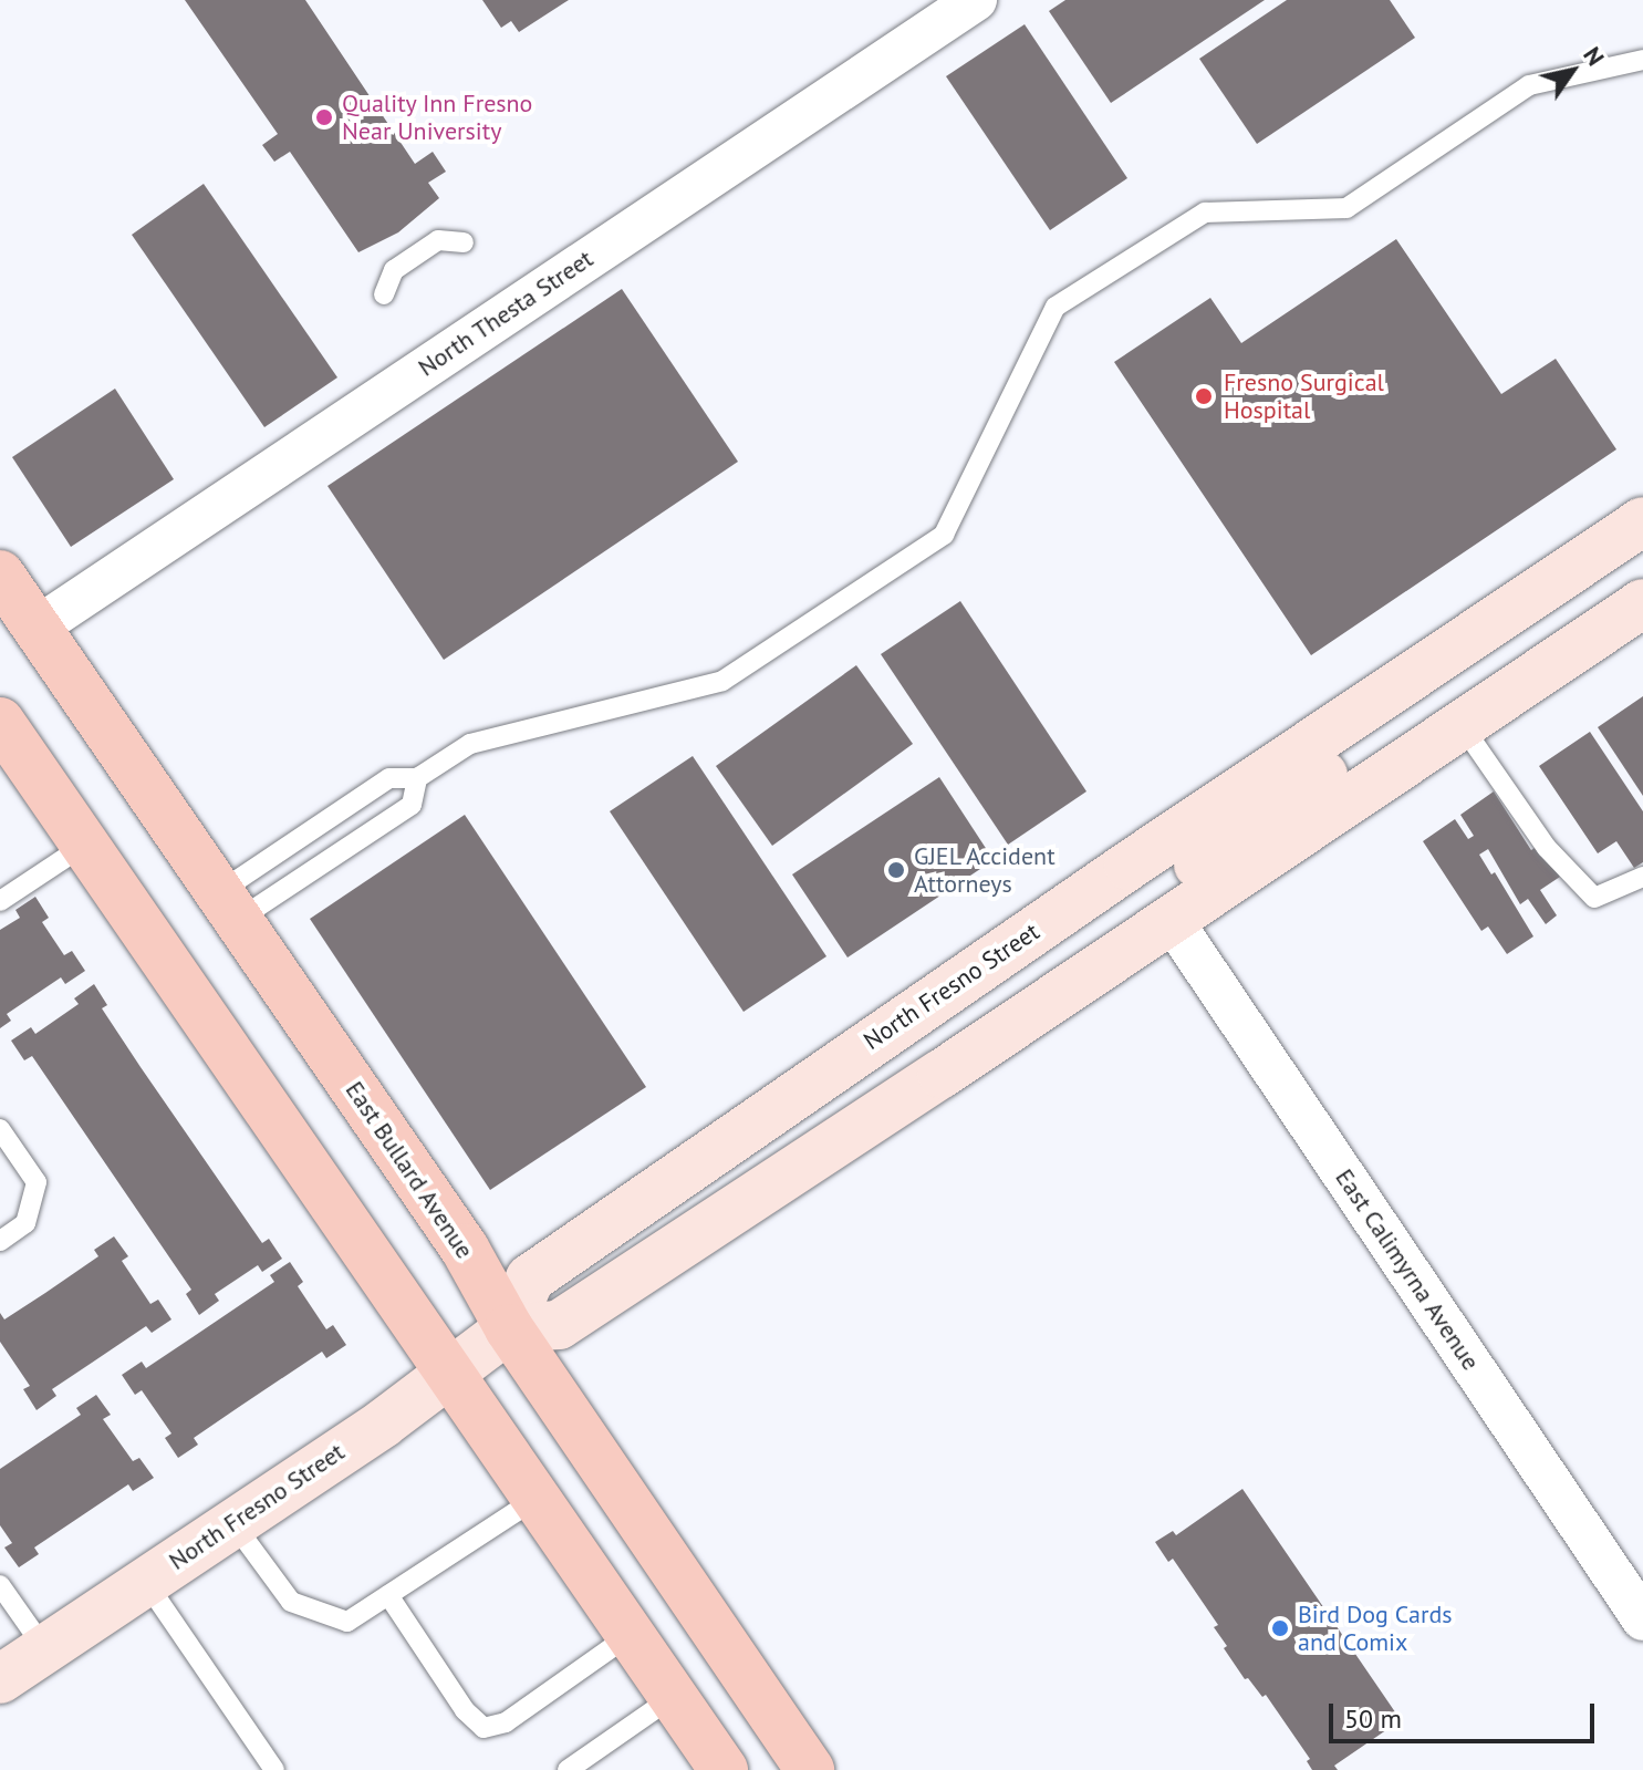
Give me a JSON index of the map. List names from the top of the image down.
{
  "streets": {
    "main road": ["North Fresno Street", "East Bullard Avenue"],
    "street": ["North Thesta Street", "East Calimyrna Avenue"]
  },
  "crossings": [
    ["North Thesta Street", "East Bullard Avenue"],
    ["North Fresno Street", "East Bullard Avenue"]
  ],
  "places": [
    "Quality Inn Fresno Near University",
    "Fresno Surgical Hospital",
    "GJEL Accident Attorneys",
    "Bird Dog Cards and Comix"
  ],
  "scale_bar": "50 m",
  "north": "top right"
}
